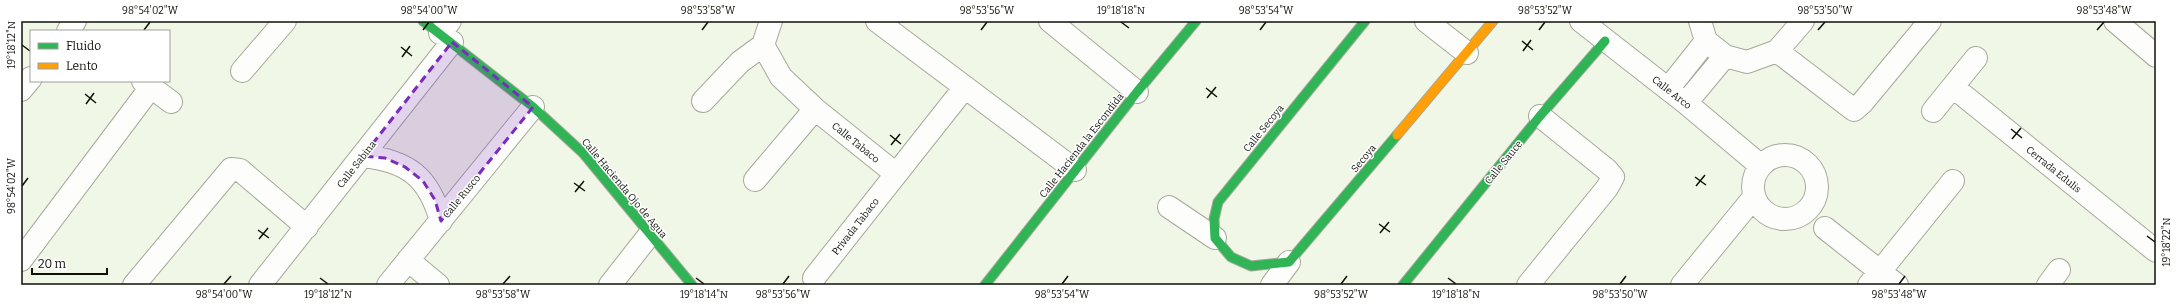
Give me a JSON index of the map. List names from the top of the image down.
{
  "streets": {
    "street": [
      "Calle Arco",
      "Calle Secoya",
      "Calle Tabaco",
      "Calle Hacienda la Escondida",
      "Secoya",
      "Calle Sauce",
      "Calle Sabina",
      "Cerrada Edulis",
      "Calle Hacienda Ojo de Agua",
      "Calle Rusco",
      "Privada Tabaco"
    ]
  },
  "crossings": [
    ["Calle Arco", "Calle Sauce"],
    ["Calle Tabaco", "Privada Tabaco"],
    ["Calle Sabina", "Calle Hacienda Ojo de Agua"],
    ["Calle Hacienda Ojo de Agua", "Calle Rusco"]
  ],
  "legend": ["Fluido", "Lento"],
  "scale_bar": "20 m",
  "coordinates": [
    "98°54'02\"W",
    "98°54'00\"W",
    "98°53'58\"W",
    "98°53'56\"W",
    "19°18'18\"N",
    "98°53'54\"W",
    "98°53'52\"W",
    "98°53'50\"W",
    "98°53'48\"W",
    "19°18'12\"N",
    "19°18'22\"N",
    "19°18'14\"N"
  ]
}
